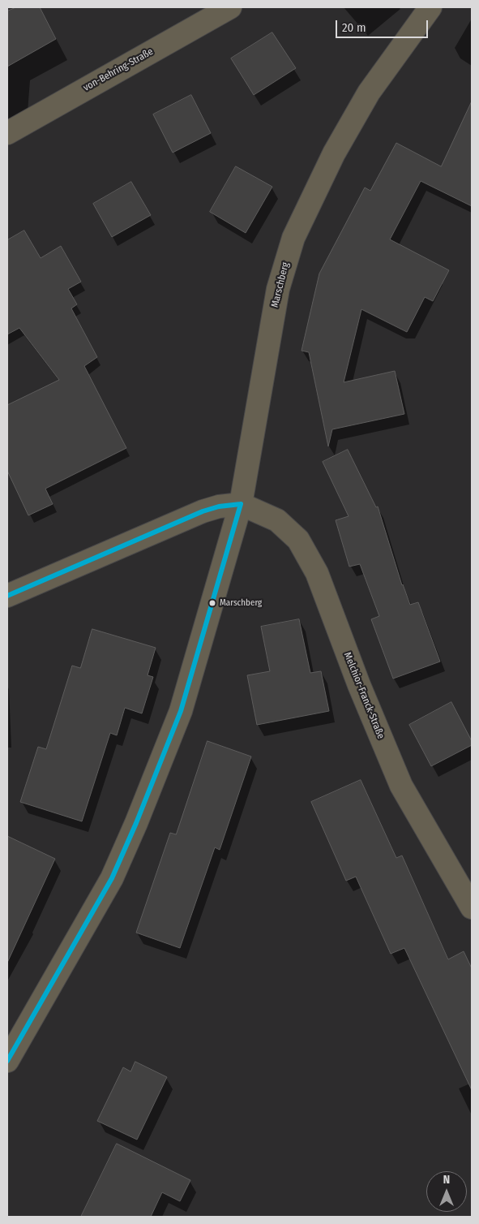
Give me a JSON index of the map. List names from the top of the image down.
{
  "streets": {
    "street": ["von-Behring-Straße", "Marschberg", "Melchior-Franck-Straße"]
  },
  "crossings": [
    ["Marschberg", "Melchior-Franck-Straße"]
  ],
  "places": ["Marschberg"],
  "scale_bar": "20 m",
  "north": "top"
}
